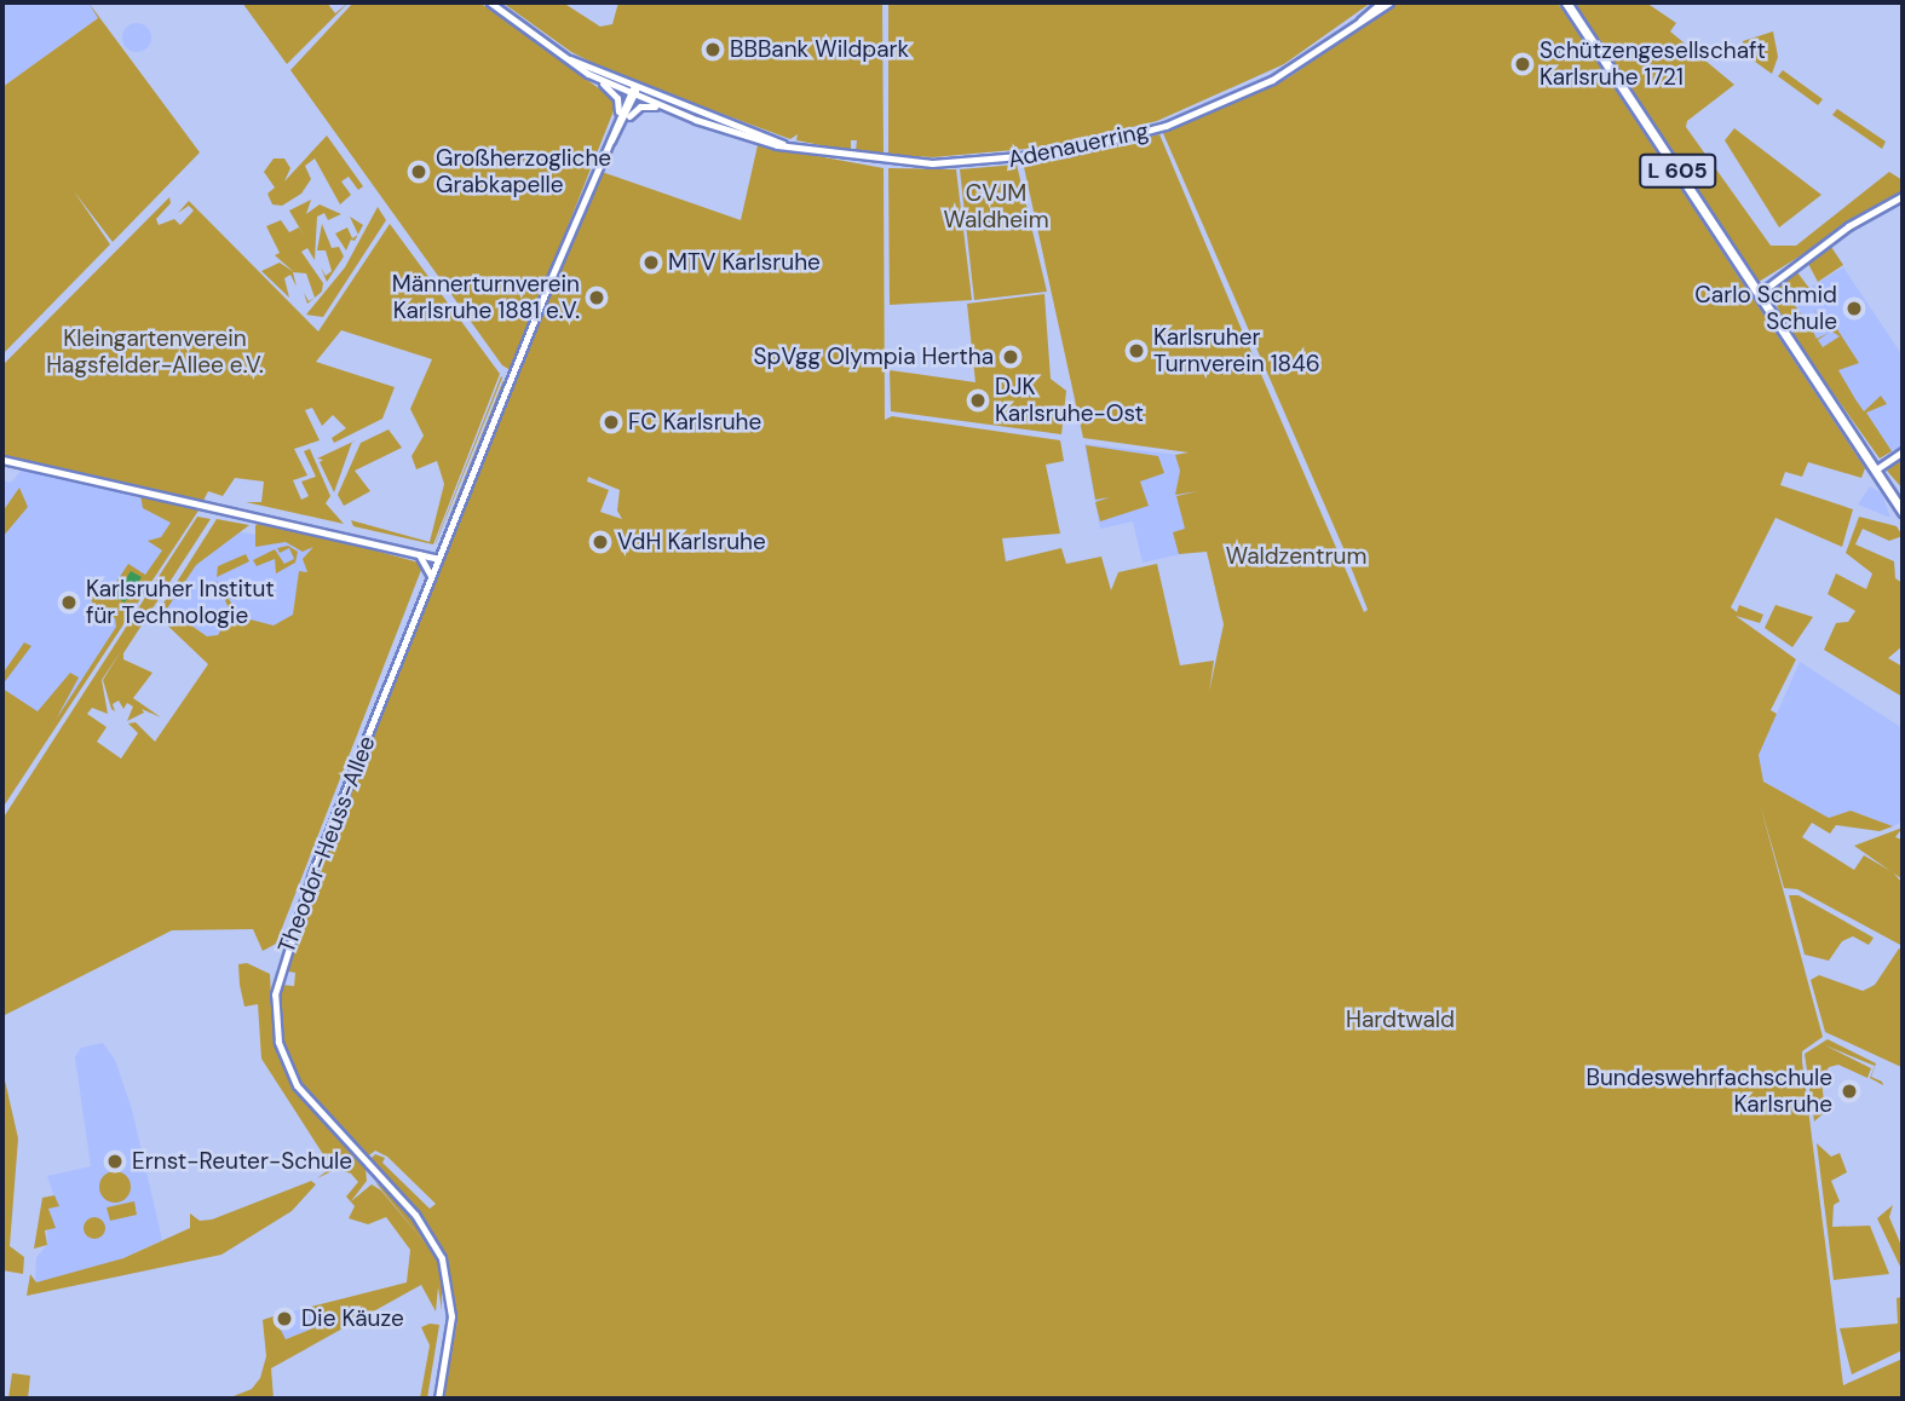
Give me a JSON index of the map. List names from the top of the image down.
{
  "streets": {
    "main road": ["Adenauerring", "L 605", "Theodor-Heuss-Allee"]
  },
  "crossings": [
    ["Adenauerring", "Theodor-Heuss-Allee"]
  ],
  "parks": [
    "CVJM Waldheim",
    "Kleingartenverein Hagsfelder-Allee e.V.",
    "Waldzentrum",
    "Hardtwald"
  ],
  "places": [
    "BBBank Wildpark",
    "Schützengesellschaft Karlsruhe 1721",
    "Großherzogliche Grabkapelle",
    "MTV Karlsruhe",
    "Männerturnverein Karlsruhe 1881 e.V.",
    "Carlo Schmid Schule",
    "Karlsruher Turnverein 1846",
    "SpVgg Olympia Hertha",
    "DJK Karlsruhe-Ost",
    "FC Karlsruhe",
    "VdH Karlsruhe",
    "Karlsruher Institut für Technologie",
    "Bundeswehrfachschule Karlsruhe",
    "Ernst-Reuter-Schule",
    "Die Käuze"
  ]
}
